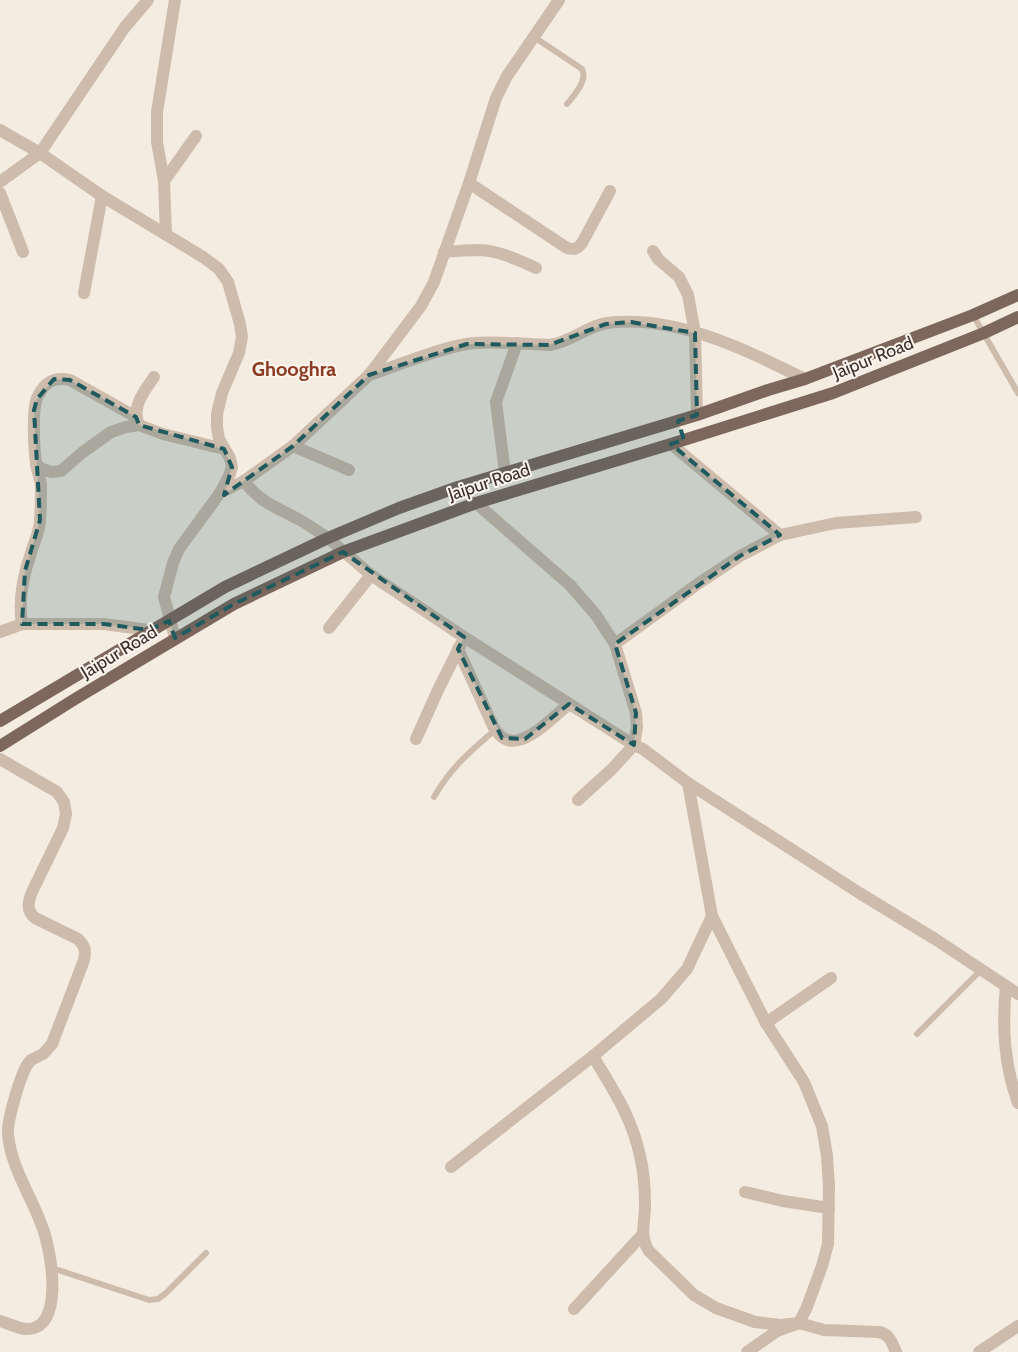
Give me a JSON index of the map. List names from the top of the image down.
{
  "streets": {
    "main road": ["Jaipur Road"]
  },
  "districts": ["Ghooghra"]
}
